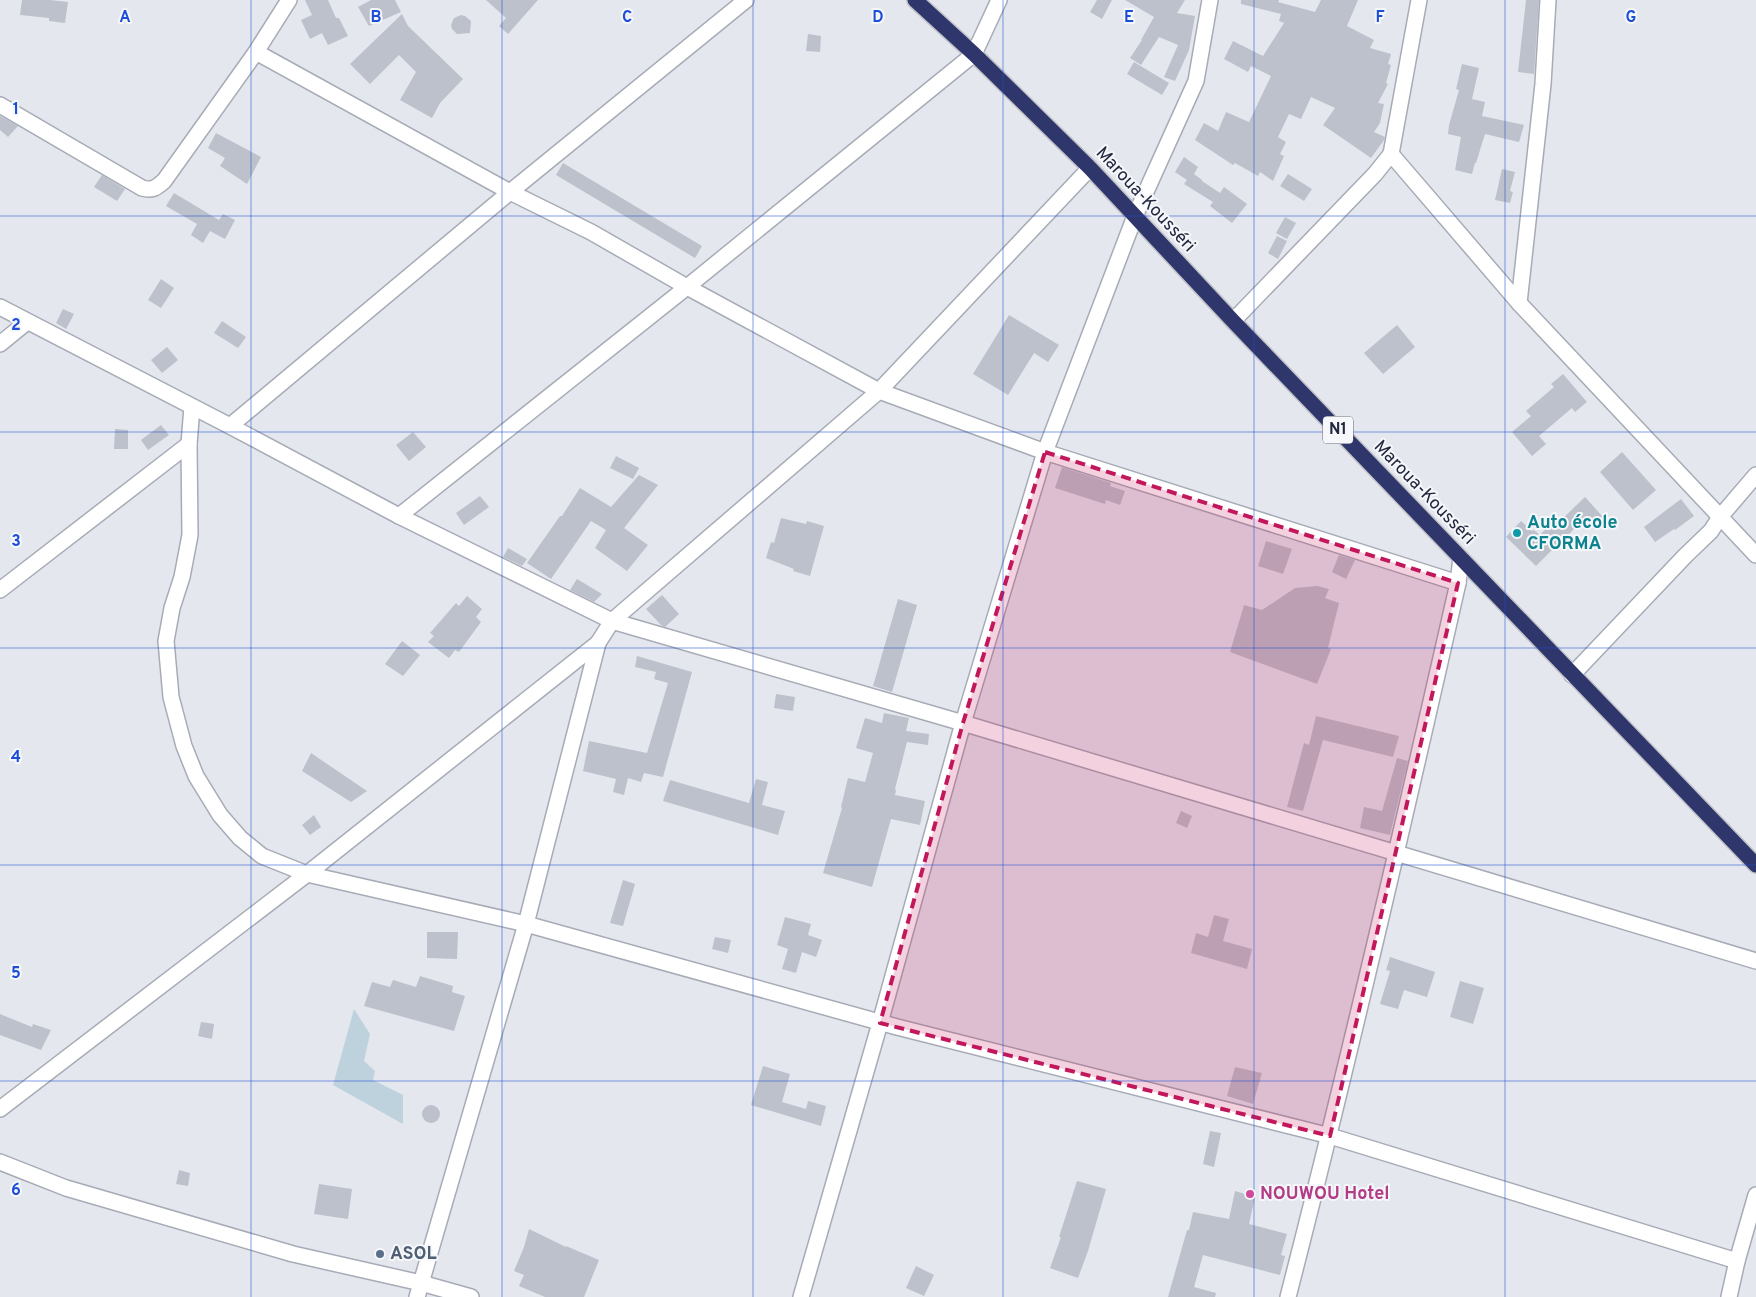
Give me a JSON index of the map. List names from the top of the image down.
{
  "streets": {
    "highway": ["Maroua-Kousséri", "N1"]
  },
  "places": ["Auto école CFORMA", "NOUWOU Hotel", "ASOL"],
  "grid": {
    "columns": [
      "A",
      "B",
      "C",
      "D",
      "E",
      "F",
      "G"
    ],
    "rows": [
      "1",
      "2",
      "3",
      "4",
      "5",
      "6"
    ]
  }
}
